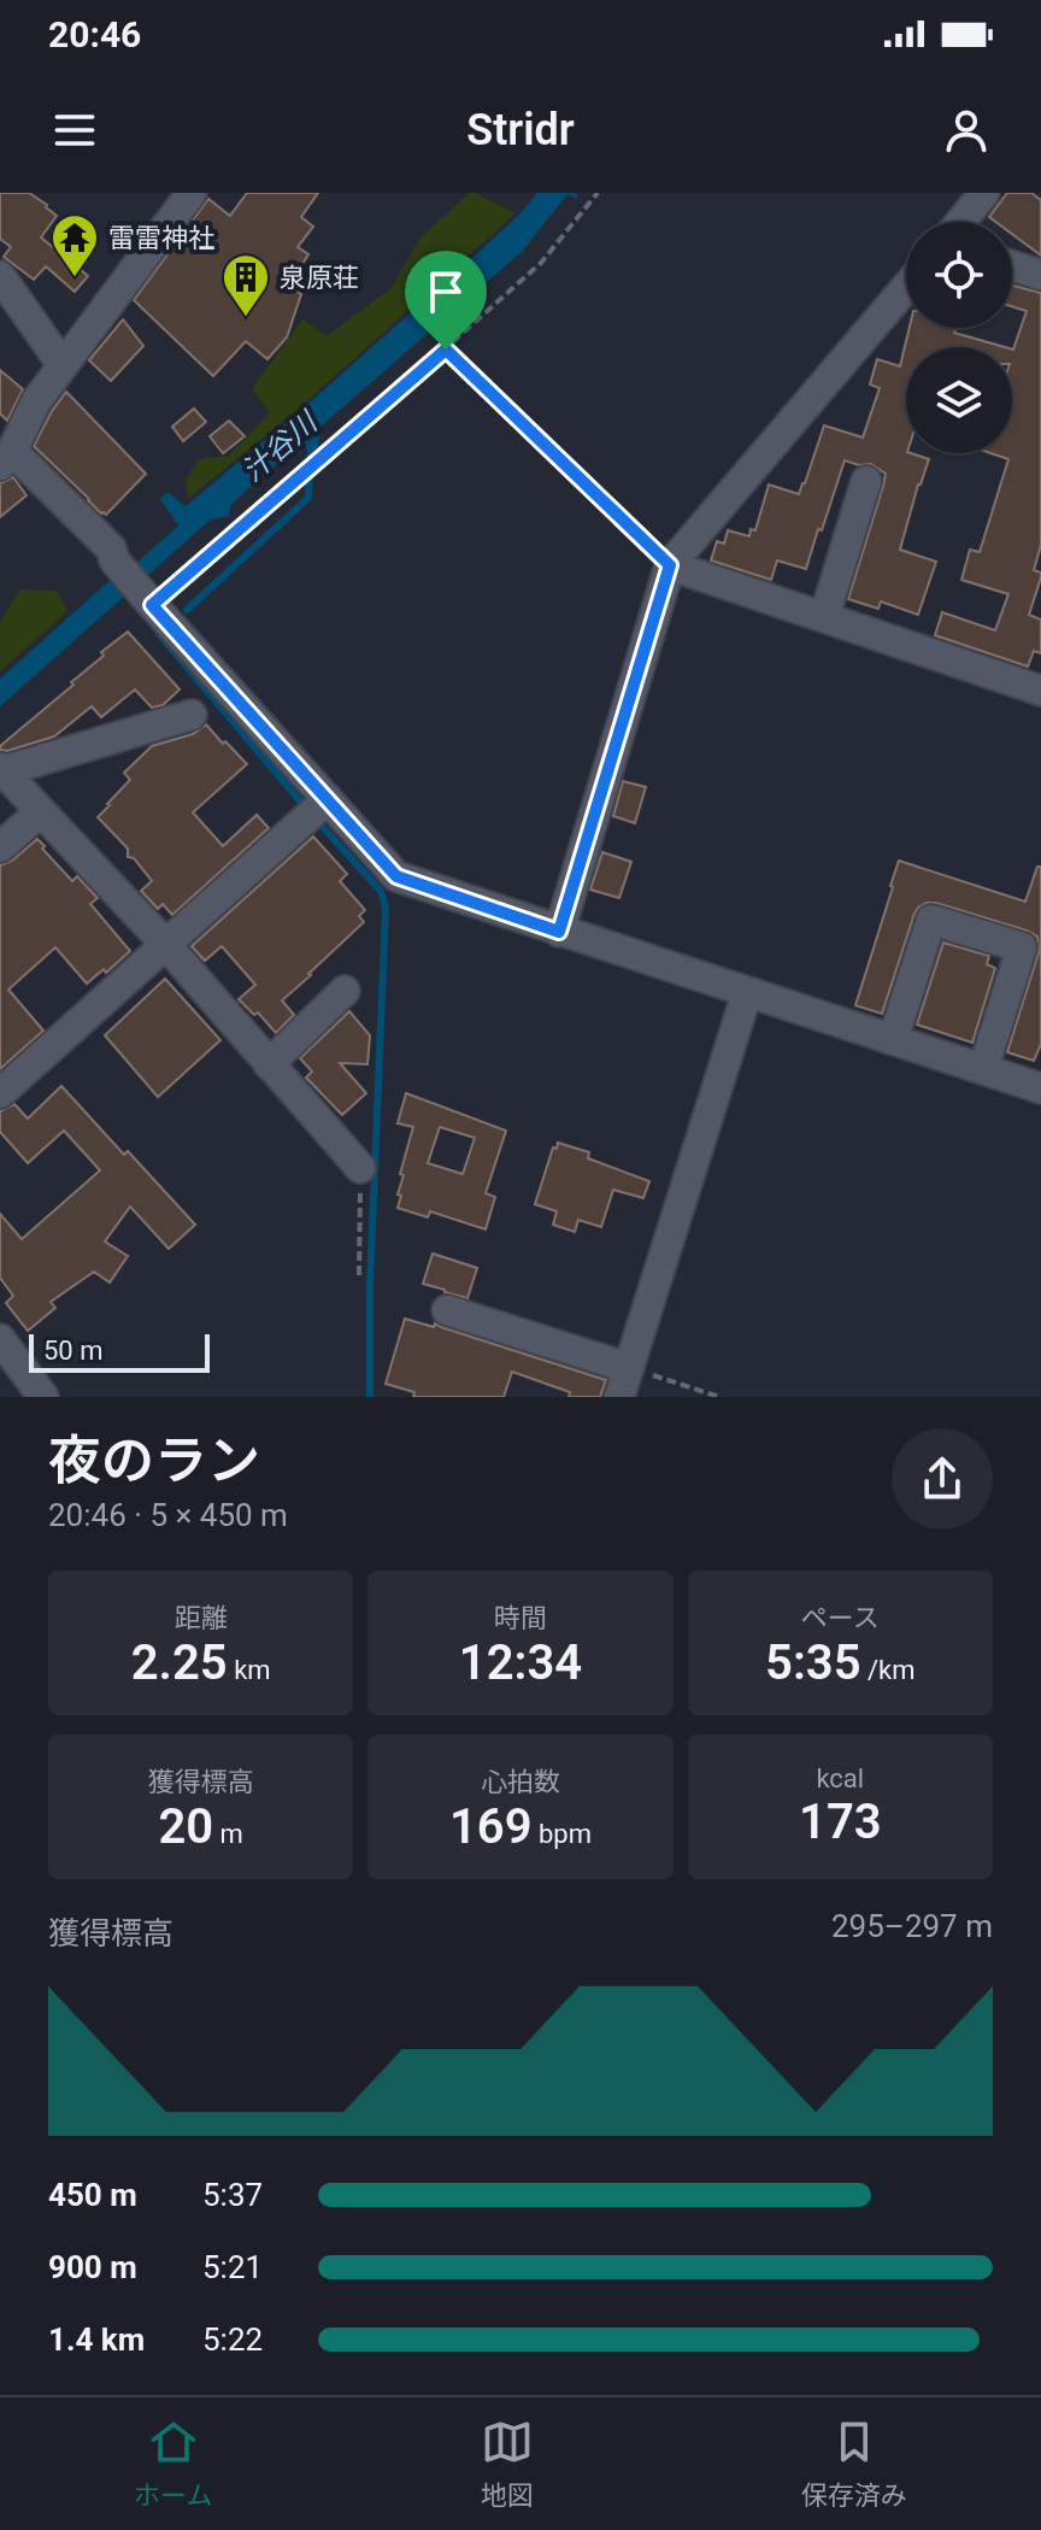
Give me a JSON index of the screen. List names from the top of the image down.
{
  "water": ["汁谷川"],
  "places": {
    "temple": ["雷雷神社"],
    "building": ["泉原荘"]
  },
  "scale_bar": "50 m",
  "page": {
    "status": "20:46",
    "header": "Stridr",
    "scale": "50 m",
    "heading": ["夜のラン", "20:46 · 5 × 450 m"],
    "stats": [
      ["距離", "2.25 km"],
      ["時間", "12:34"],
      ["ペース", "5:35 /km"],
      ["獲得標高", "20 m"],
      ["心拍数", "169 bpm"],
      ["kcal", "173"]
    ],
    "chart": ["獲得標高", "295–297 m"],
    "list": [
      {
        "name": "450 m",
        "note": "5:37"
      },
      {
        "name": "900 m",
        "note": "5:21"
      },
      {
        "name": "1.4 km",
        "note": "5:22"
      }
    ],
    "tabs": ["ホーム", "地図", "保存済み"]
  }
}
